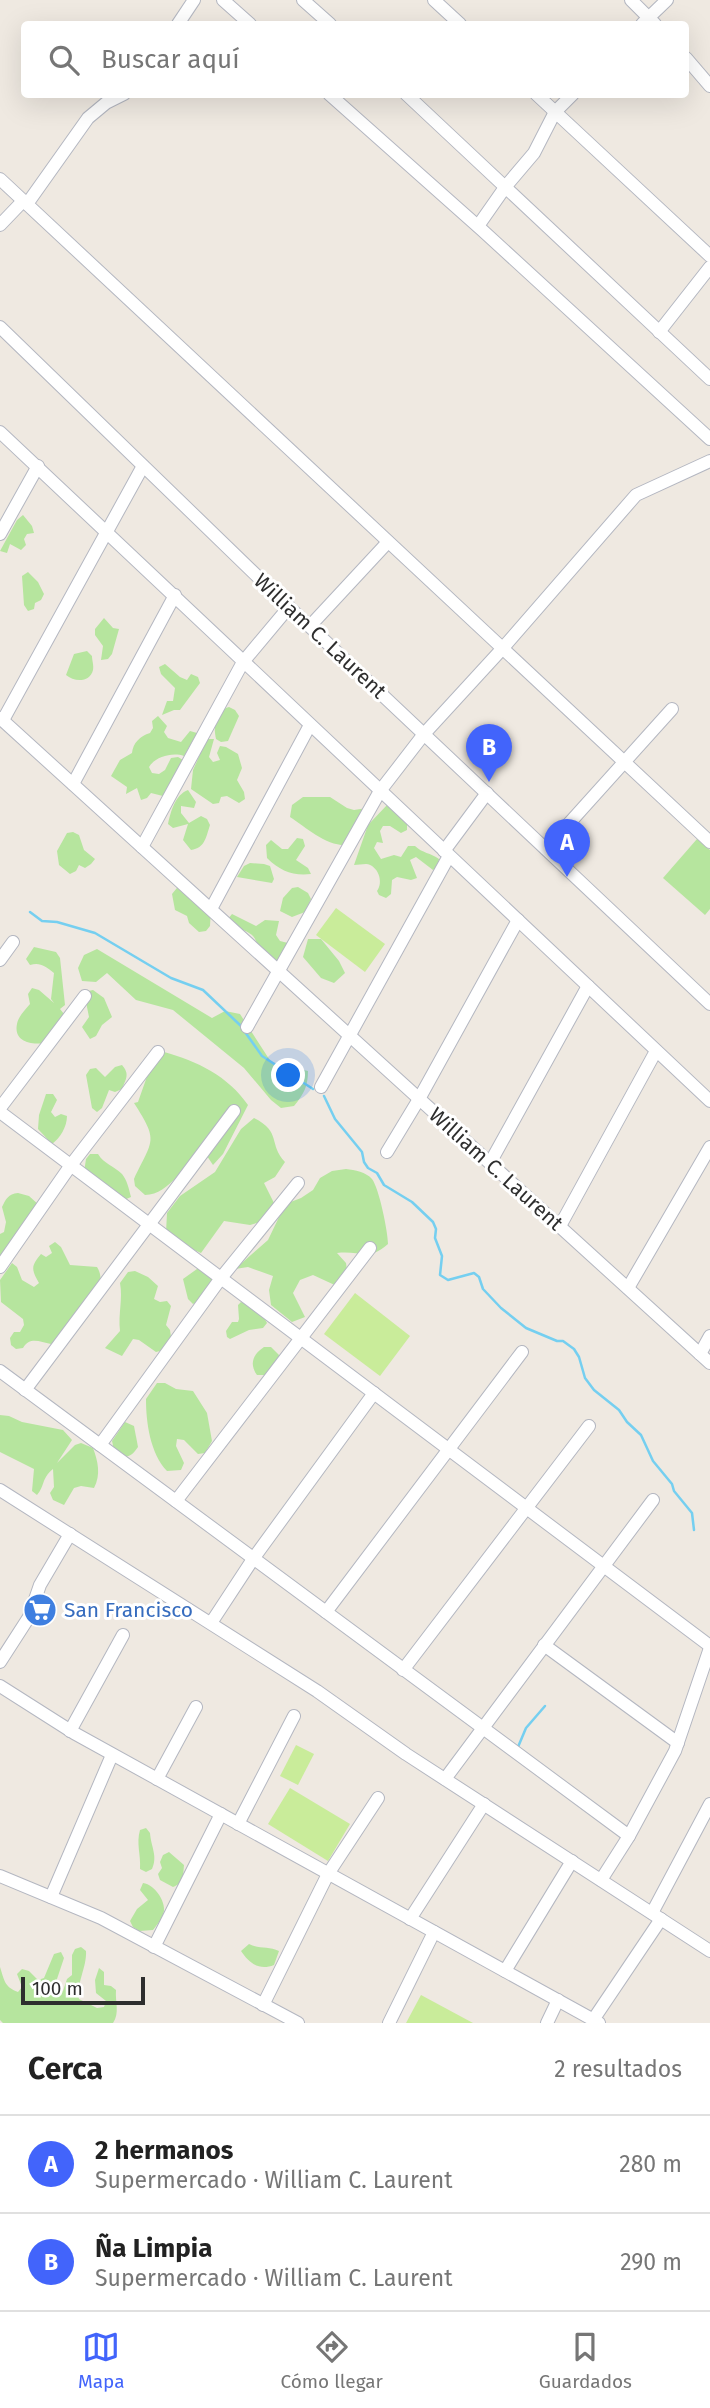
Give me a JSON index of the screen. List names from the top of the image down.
{
  "streets": {
    "street": ["William C. Laurent"]
  },
  "places": {
    "supermarket": ["San Francisco"]
  },
  "scale_bar": "100 m",
  "page": {
    "search": "Buscar aquí",
    "pins": ["B", "A"],
    "scale": "100 m",
    "heading": ["Cerca", "2 resultados"],
    "list": [
      {
        "mark": "A",
        "name": "2 hermanos",
        "note": "Supermercado · William C. Laurent",
        "value": "280 m"
      },
      {
        "mark": "B",
        "name": "Ña Limpia",
        "note": "Supermercado · William C. Laurent",
        "value": "290 m"
      }
    ],
    "nav": ["Mapa", "Cómo llegar", "Guardados"]
  }
}
